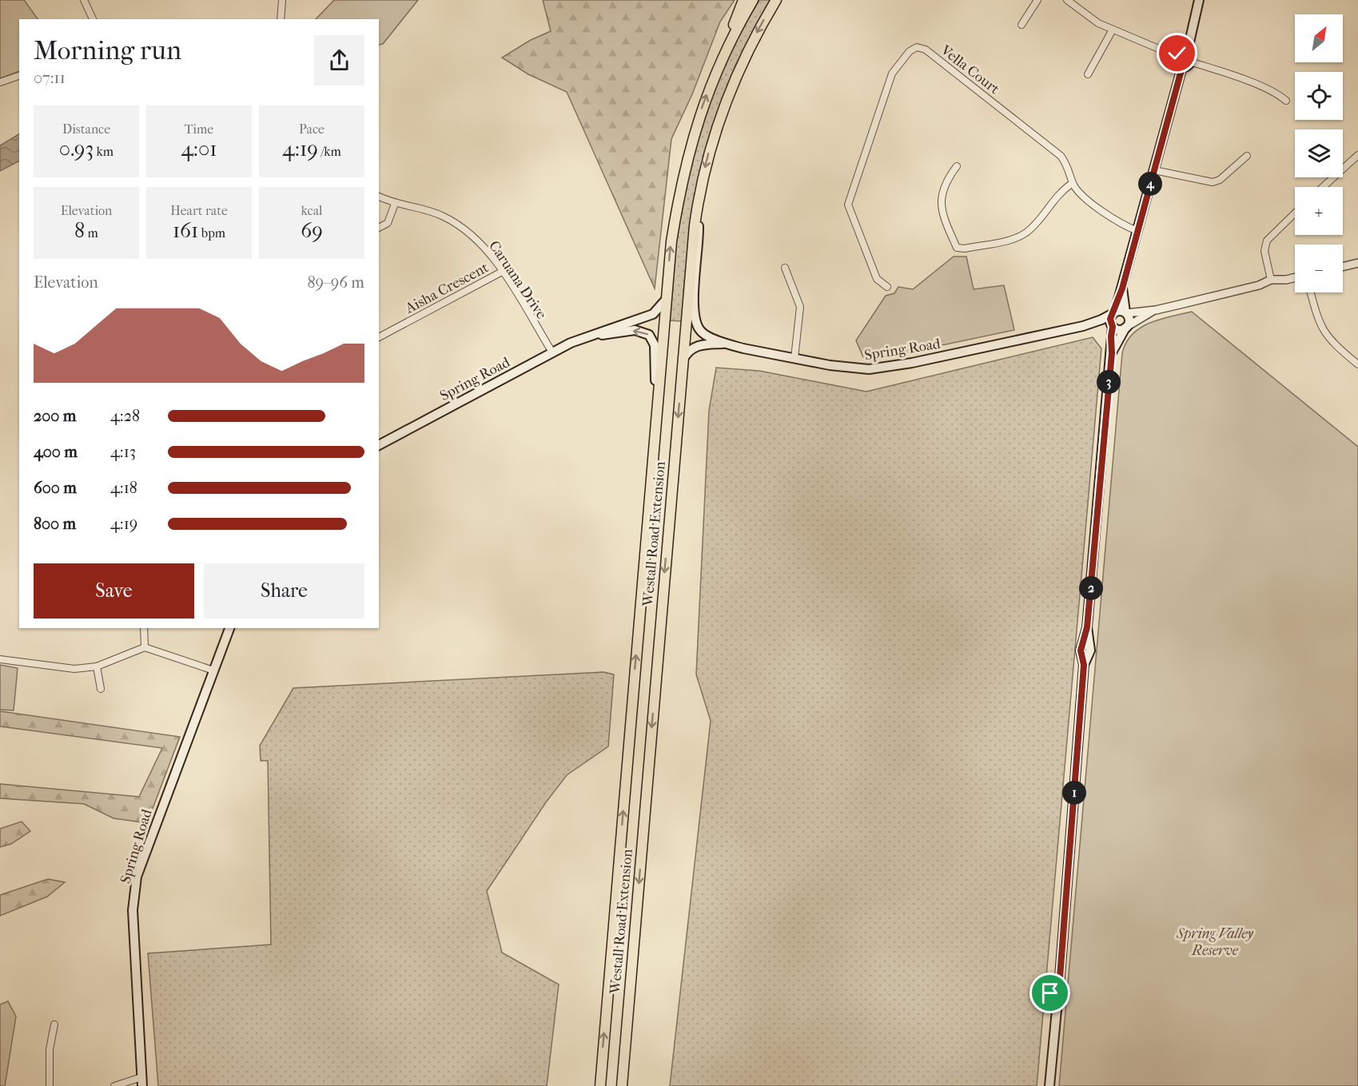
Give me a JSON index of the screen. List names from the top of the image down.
{
  "streets": {
    "highway": ["Westall Road Extension"],
    "main road": ["Spring Road"],
    "street": ["Vella Court", "Caruana Drive", "Aisha Crescent"]
  },
  "crossings": [
    ["Caruana Drive", "Aisha Crescent"],
    ["Caruana Drive", "Spring Road"],
    ["Spring Road", "Westall Road Extension"]
  ],
  "parks": ["Spring Valley Reserve"],
  "north": "top right",
  "page": {
    "map_buttons": ["+", "−"],
    "heading": ["Morning run", "07:11"],
    "stats": [
      ["Distance", "0.93 km"],
      ["Time", "4:01"],
      ["Pace", "4:19 /km"],
      ["Elevation", "8 m"],
      ["Heart rate", "161 bpm"],
      ["kcal", "69"]
    ],
    "pins": [
      "4",
      "3",
      "2",
      "1"
    ],
    "chart": ["Elevation", "89–96 m"],
    "list": [
      {
        "name": "200 m",
        "note": "4:28"
      },
      {
        "name": "400 m",
        "note": "4:13"
      },
      {
        "name": "600 m",
        "note": "4:18"
      },
      {
        "name": "800 m",
        "note": "4:19"
      }
    ],
    "buttons": ["Save", "Share"]
  }
}
